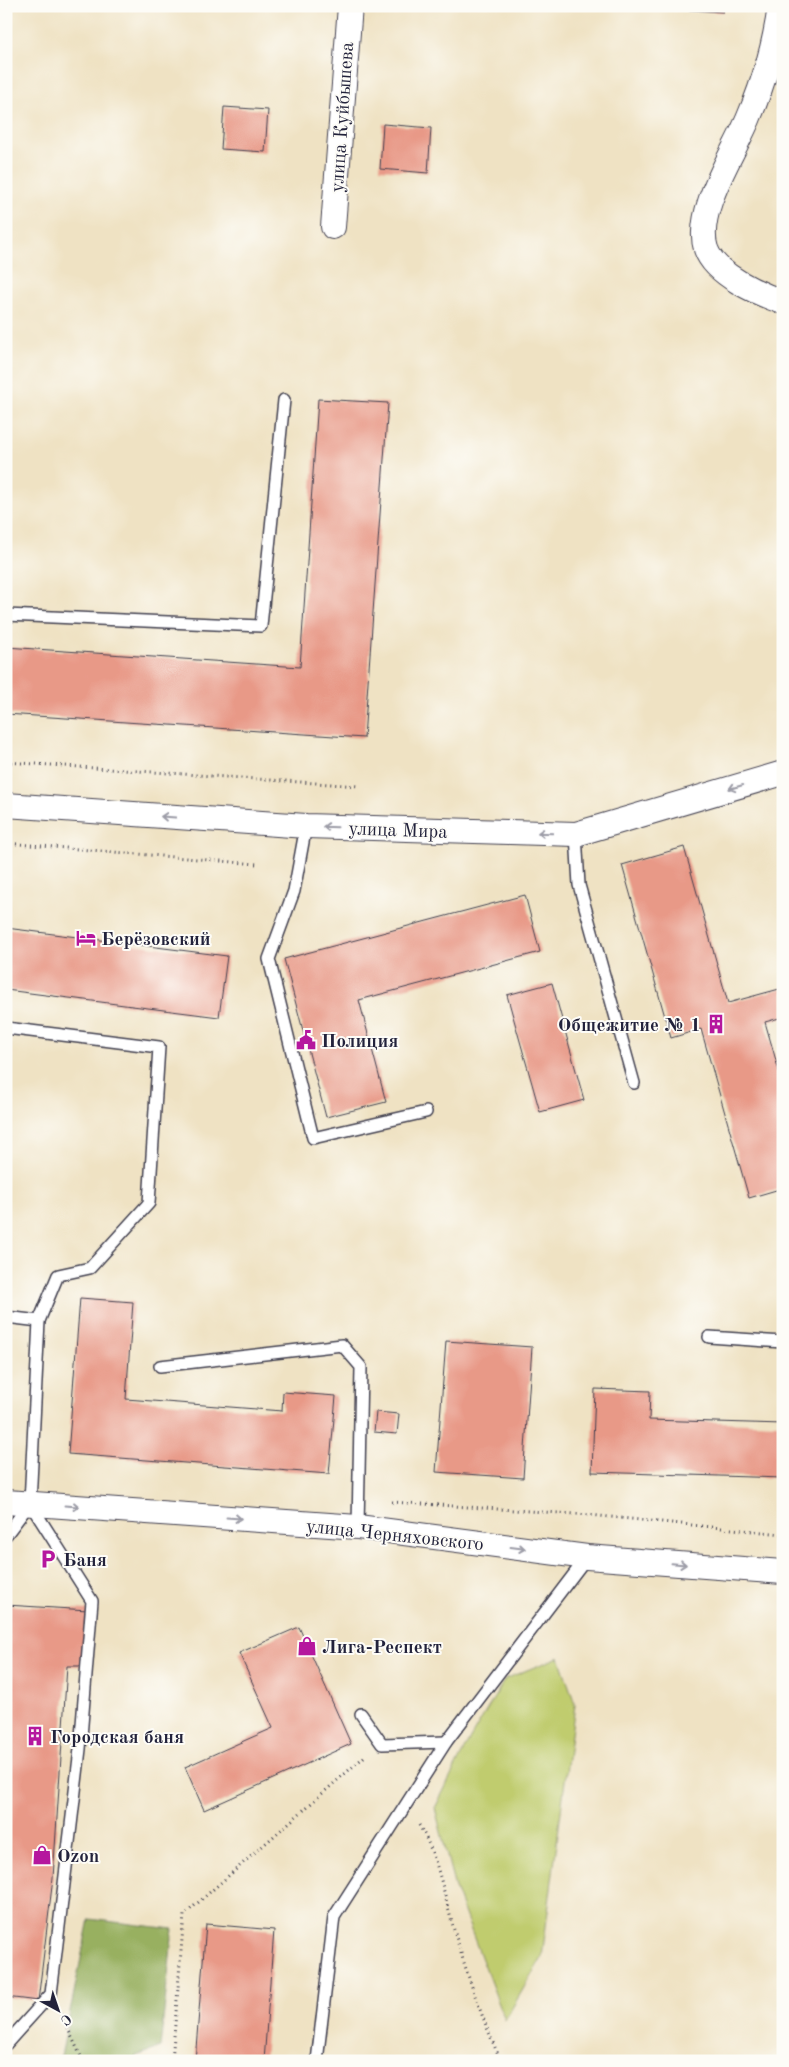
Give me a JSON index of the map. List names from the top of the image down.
{
  "streets": {
    "street": ["улица Куйбышева", "улица Мира", "улица Черняховского"]
  },
  "one_way": ["улица Мира", "улица Черняховского"],
  "places": {
    "hotel": ["Берёзовский"],
    "building": ["Общежитие № 1", "Городская баня"],
    "public building": ["Полиция"],
    "parking": ["Баня"],
    "shop": ["Лига-Респект", "Ozon"]
  },
  "north": "bottom right"
}
